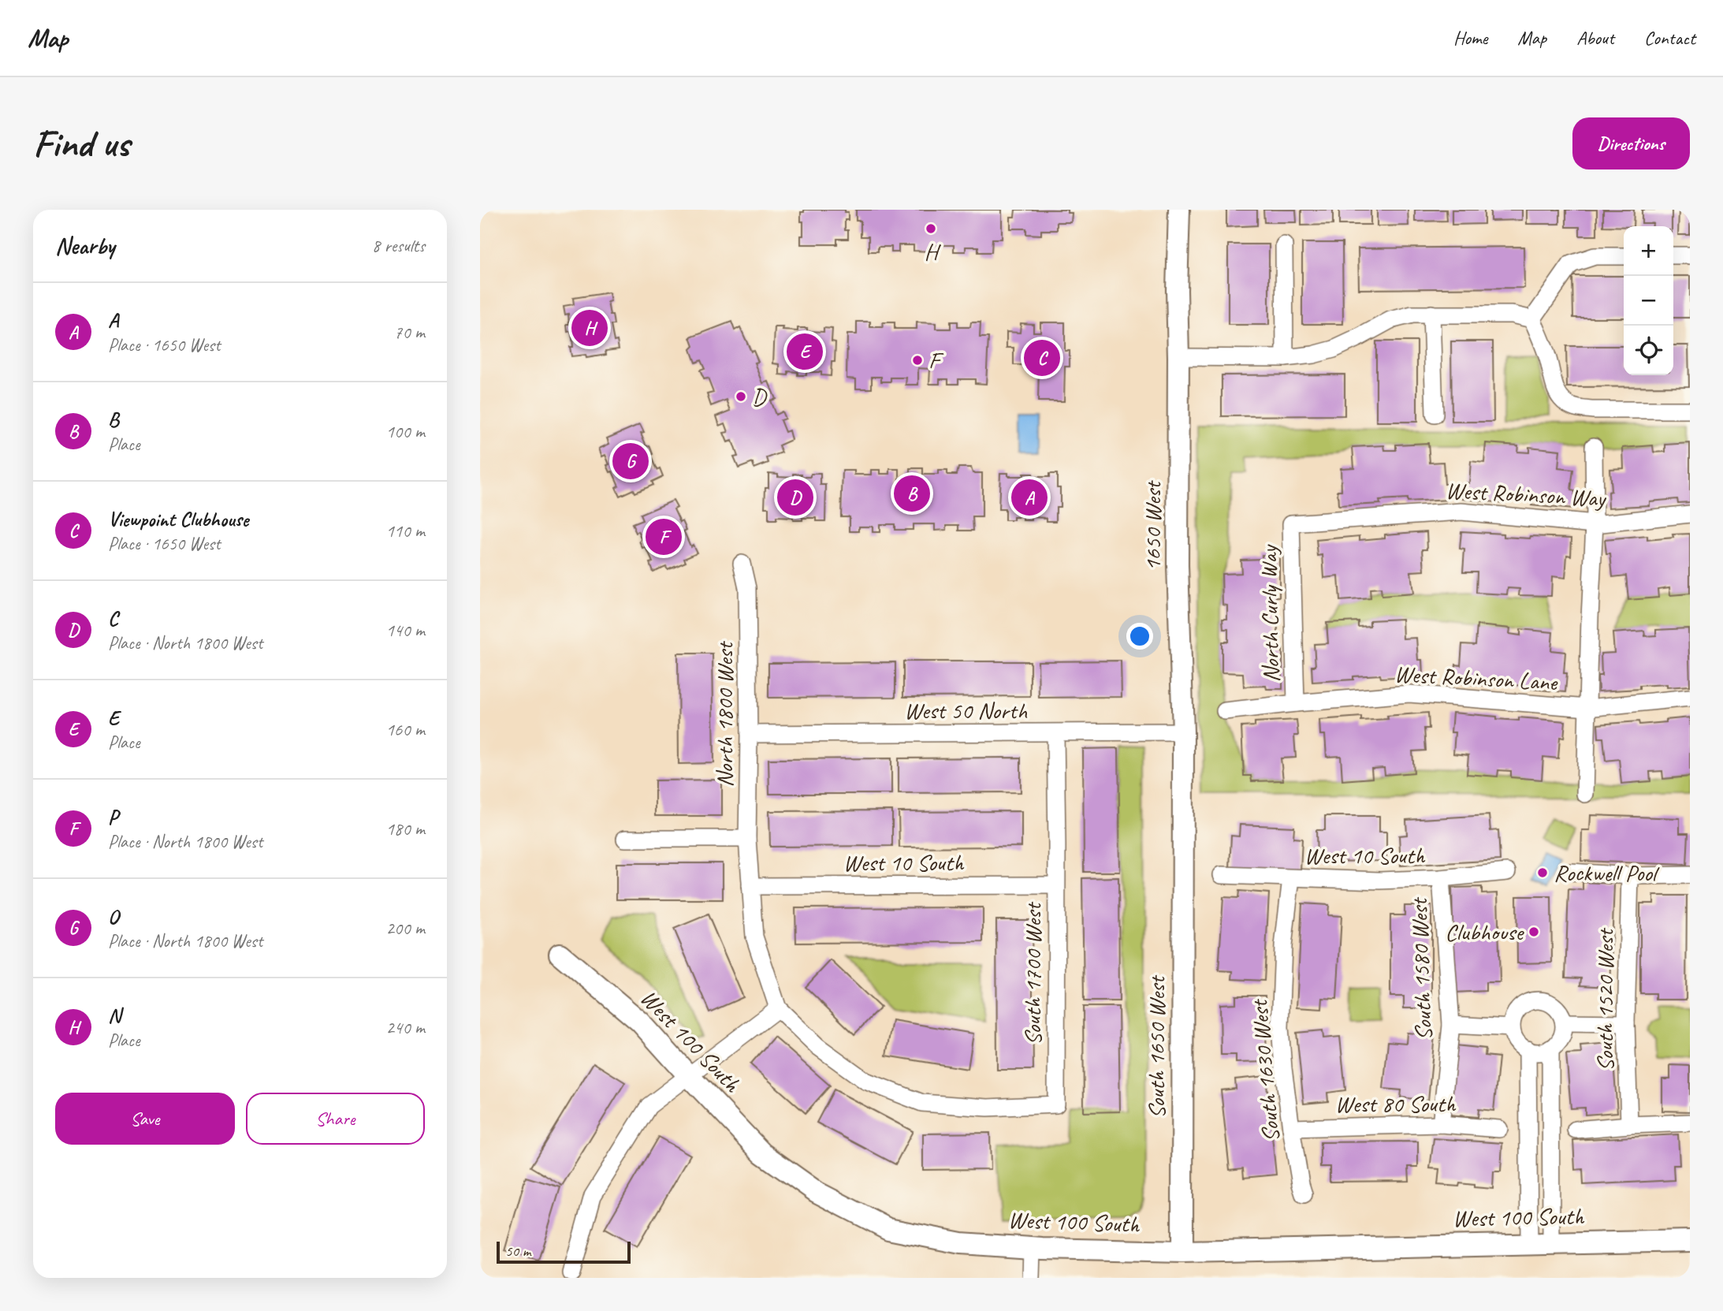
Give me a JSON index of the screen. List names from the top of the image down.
{
  "streets": {
    "street": [
      "West Robinson Way",
      "1650 West",
      "North Curly Way",
      "West Robinson Lane",
      "West 50 North",
      "North 1800 West",
      "West 10 South",
      "South 1580 West",
      "South 1700 West",
      "South 1520 West",
      "West 100 South",
      "South 1650 West",
      "South 1630 West",
      "West 80 South"
    ]
  },
  "crossings": [
    ["West Robinson Way", "North Curly Way"],
    ["1650 West", "West 50 North"],
    ["1650 West", "South 1650 West"],
    ["North Curly Way", "West Robinson Lane"],
    ["West 50 North", "North 1800 West"],
    ["West 50 North", "South 1700 West"],
    ["North 1800 West", "West 10 South"],
    ["North 1800 West", "South 1700 West"],
    ["West 10 South", "South 1580 West"],
    ["West 10 South", "South 1700 West"],
    ["West 10 South", "South 1630 West"],
    ["South 1580 West", "West 80 South"],
    ["West 100 South", "South 1650 West"],
    ["South 1630 West", "West 80 South"]
  ],
  "places": [
    "H",
    "F",
    "D",
    "Rockwell Pool",
    "Clubhouse"
  ],
  "scale_bar": "50 m",
  "page": {
    "header": "Map",
    "nav": [
      "Home",
      "Map",
      "About",
      "Contact"
    ],
    "buttons": [
      "Directions",
      ["Save", "Share"]
    ],
    "title": "Find us",
    "heading": ["Nearby", "8 results"],
    "map_buttons": ["+", "−"],
    "list": [
      {
        "mark": "A",
        "name": "A",
        "note": "Place · 1650 West",
        "value": "70 m"
      },
      {
        "mark": "B",
        "name": "B",
        "note": "Place",
        "value": "100 m"
      },
      {
        "mark": "C",
        "name": "Viewpoint Clubhouse",
        "note": "Place · 1650 West",
        "value": "110 m"
      },
      {
        "mark": "D",
        "name": "C",
        "note": "Place · North 1800 West",
        "value": "140 m"
      },
      {
        "mark": "E",
        "name": "E",
        "note": "Place",
        "value": "160 m"
      },
      {
        "mark": "F",
        "name": "P",
        "note": "Place · North 1800 West",
        "value": "180 m"
      },
      {
        "mark": "G",
        "name": "O",
        "note": "Place · North 1800 West",
        "value": "200 m"
      },
      {
        "mark": "H",
        "name": "N",
        "note": "Place",
        "value": "240 m"
      }
    ],
    "pins": [
      "H",
      "E",
      "C",
      "G",
      "B",
      "A",
      "D",
      "F"
    ],
    "scale": "50 m"
  }
}
